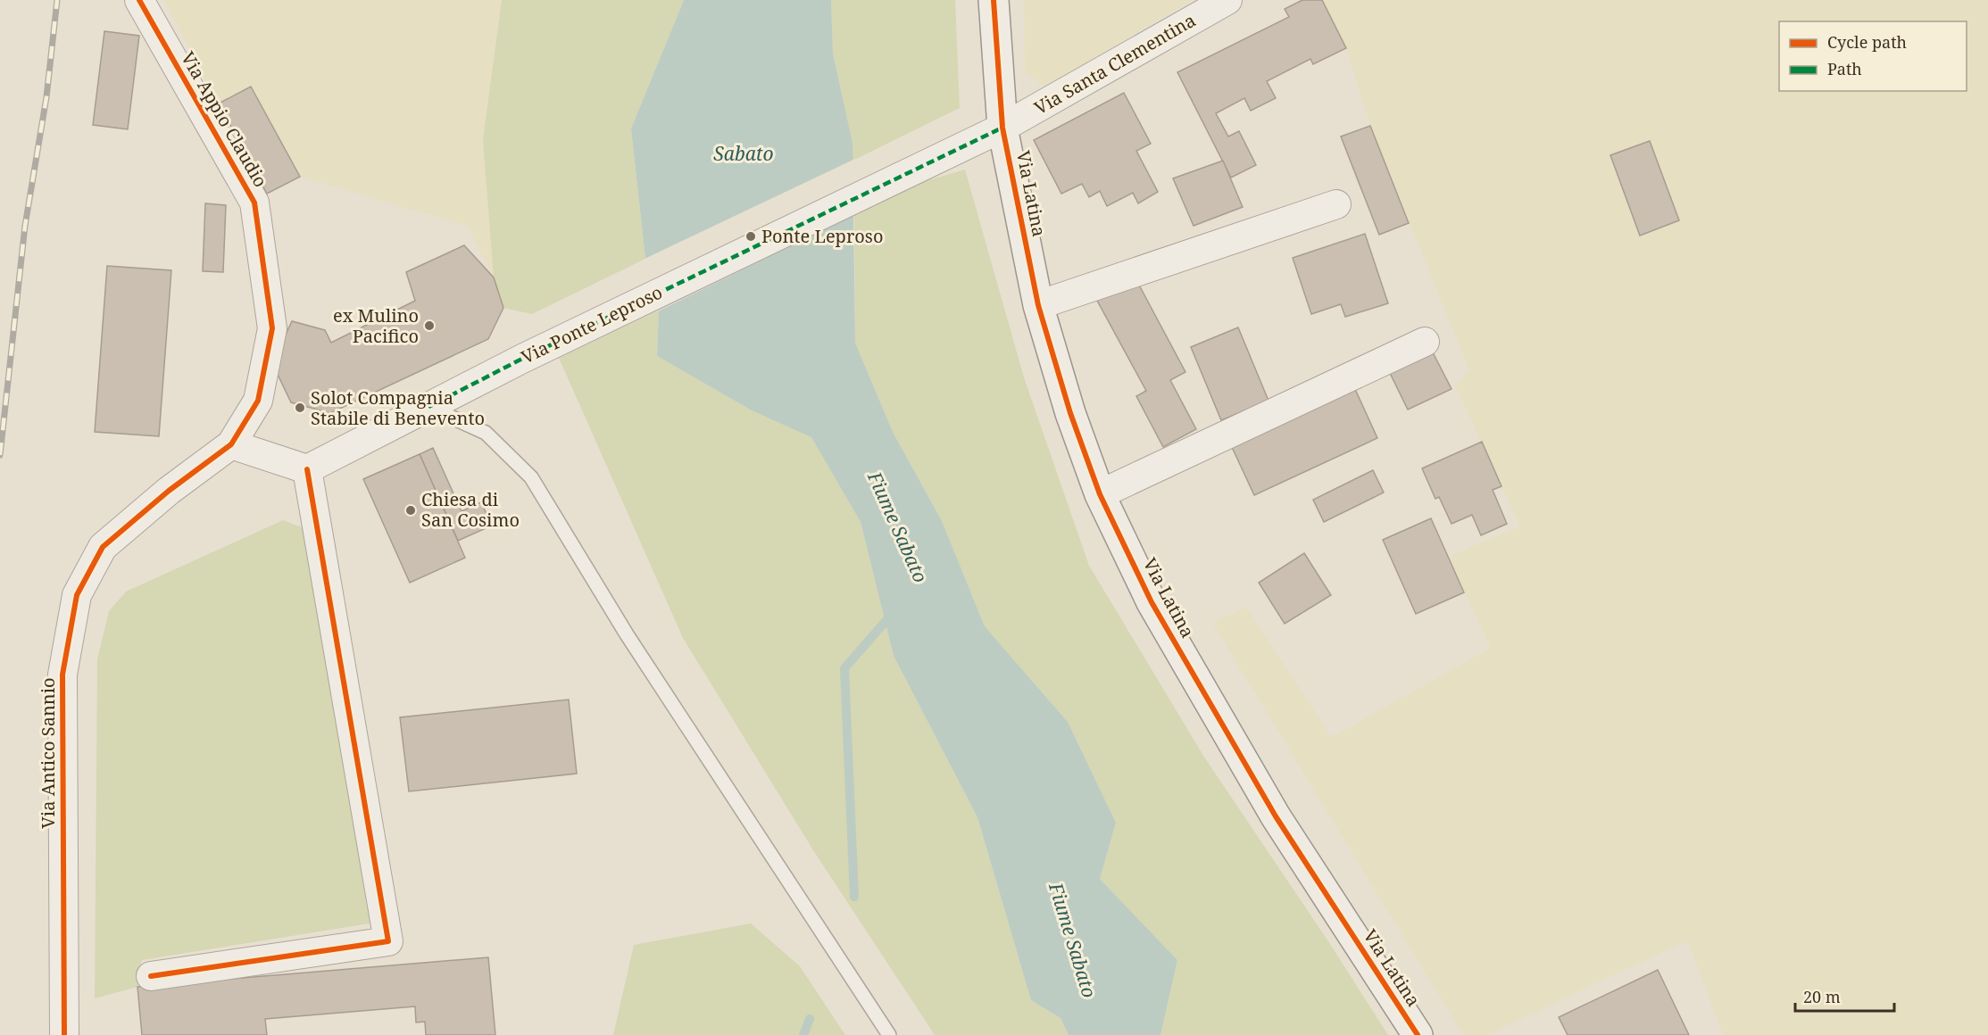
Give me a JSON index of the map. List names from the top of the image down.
{
  "streets": {
    "street": [
      "Via Santa Clementina",
      "Via Appio Claudio",
      "Via Latina",
      "Via Ponte Leproso",
      "Via Antico Sannio"
    ]
  },
  "crossings": [
    ["Via Santa Clementina", "Via Latina"],
    ["Via Santa Clementina", "Via Ponte Leproso"],
    ["Via Appio Claudio", "Via Antico Sannio"]
  ],
  "water": ["Sabato", "Fiume Sabato"],
  "places": [
    "Ponte Leproso",
    "ex Mulino Pacifico",
    "Solot Compagnia Stabile di Benevento",
    "Chiesa di San Cosimo"
  ],
  "legend": ["Cycle path", "Path"],
  "scale_bar": "20 m"
}
